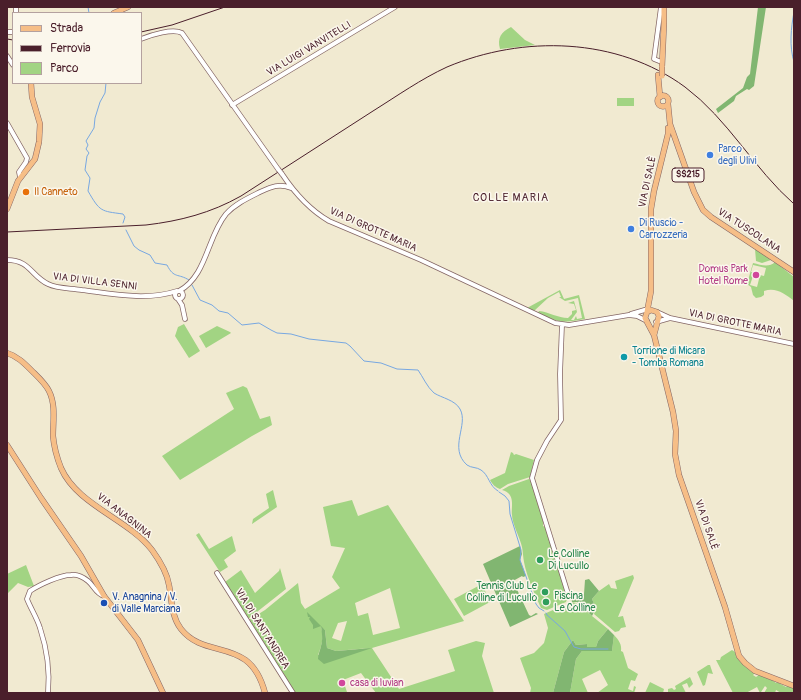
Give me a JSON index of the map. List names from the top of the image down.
{
  "streets": {
    "main road": [
      "SS215",
      "VIA DI SALÈ",
      "VIA TUSCOLANA",
      "VIA ANAGNINA"
    ],
    "street": [
      "VIA LUIGI VANVITELLI",
      "VIA DI GROTTE MARIA",
      "VIA DI VILLA SENNI",
      "VIA DI SANT'ANDREA"
    ]
  },
  "crossings": [
    ["VIA LUIGI VANVITELLI", "VIA DI GROTTE MARIA"],
    ["VIA DI SALÈ", "VIA DI GROTTE MARIA"],
    ["VIA DI SALÈ", "VIA TUSCOLANA"],
    ["VIA DI GROTTE MARIA", "VIA DI VILLA SENNI"]
  ],
  "districts": ["COLLE MARIA"],
  "places": [
    "Parco degli Ulivi",
    "Il Canneto",
    "Di Ruscio - Carrozzeria",
    "Domus Park Hotel Rome",
    "Torrione di Micara - Tomba Romana",
    "Le Colline Di Lucullo",
    "Tennis Club Le Colline di Lucullo",
    "Piscina Le Colline",
    "V. Anagnina / V. di Valle Marciana",
    "casa di luvian"
  ],
  "legend": ["Strada", "Ferrovia", "Parco"]
}
